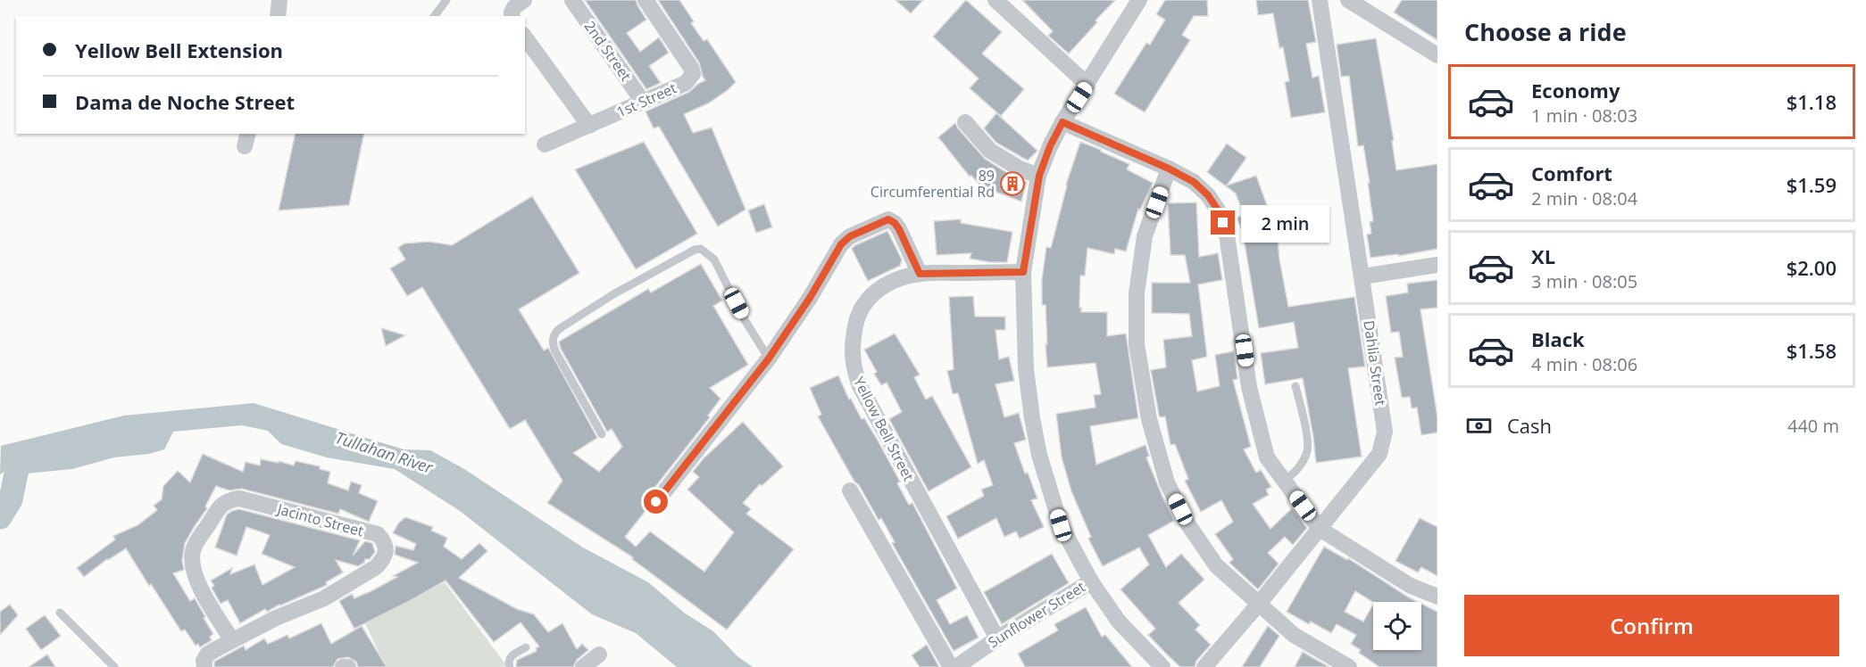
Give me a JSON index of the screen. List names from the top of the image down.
{
  "streets": {
    "street": [
      "2nd Street",
      "1st Street",
      "Dahlia Street",
      "Yellow Bell Street",
      "Jacinto Street",
      "Sunflower Street"
    ]
  },
  "crossings": [
    ["2nd Street", "1st Street"],
    ["Yellow Bell Street", "Sunflower Street"]
  ],
  "water": ["Tullahan River"],
  "places": {
    "building": ["89 Circumferential Rd"]
  },
  "page": {
    "heading": "Choose a ride",
    "banner": ["Yellow Bell Extension", "Dama de Noche Street"],
    "list": [
      {
        "name": "Economy",
        "note": "1 min · 08:03",
        "value": "$1.18"
      },
      {
        "name": "Comfort",
        "note": "2 min · 08:04",
        "value": "$1.59"
      },
      {
        "name": "XL",
        "note": "3 min · 08:05",
        "value": "$2.00"
      },
      {
        "name": "Black",
        "note": "4 min · 08:06",
        "value": "$1.58"
      }
    ],
    "bubble": "2 min",
    "pay": ["Cash", "440 m"],
    "buttons": "Confirm"
  }
}
